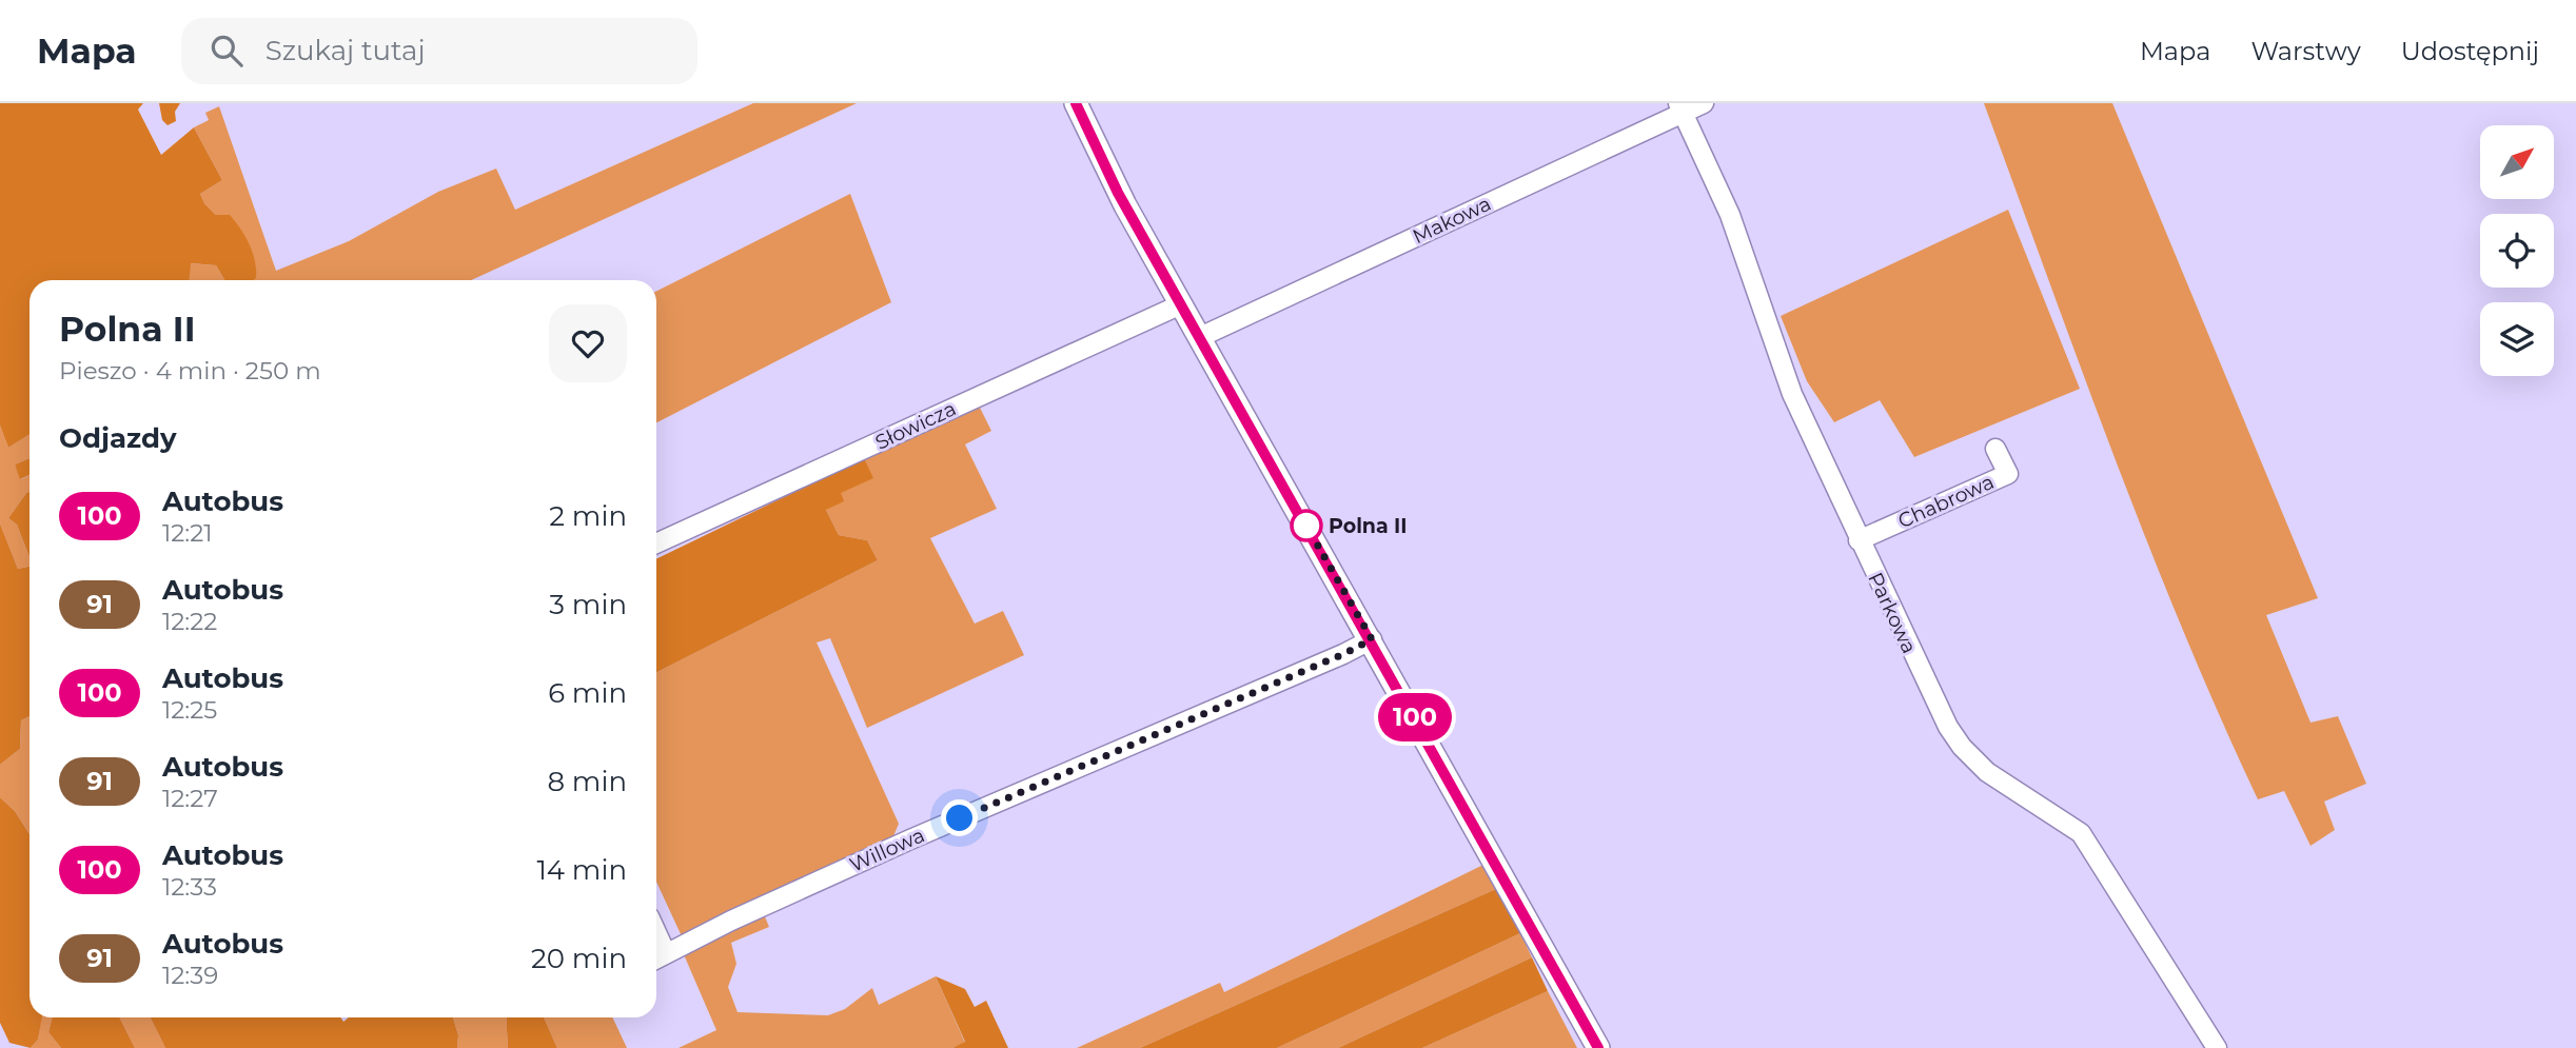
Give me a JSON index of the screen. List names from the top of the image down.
{
  "streets": {
    "street": [
      "Makowa",
      "Słowicza",
      "Chabrowa",
      "Parkowa",
      "Willowa"
    ]
  },
  "crossings": [
    ["Makowa", "Parkowa"],
    ["Chabrowa", "Parkowa"]
  ],
  "places": ["Polna II"],
  "lines": ["bus line 100"],
  "north": "top right",
  "page": {
    "header": "Mapa",
    "search": "Szukaj tutaj",
    "nav": ["Mapa", "Warstwy", "Udostępnij"],
    "on_map": "100",
    "heading": [
      ["Polna II", "Pieszo · 4 min · 250 m"],
      "Odjazdy"
    ],
    "list": [
      {
        "mark": "100",
        "name": "Autobus",
        "note": "12:21",
        "value": "2 min"
      },
      {
        "mark": "91",
        "name": "Autobus",
        "note": "12:22",
        "value": "3 min"
      },
      {
        "mark": "100",
        "name": "Autobus",
        "note": "12:25",
        "value": "6 min"
      },
      {
        "mark": "91",
        "name": "Autobus",
        "note": "12:27",
        "value": "8 min"
      },
      {
        "mark": "100",
        "name": "Autobus",
        "note": "12:33",
        "value": "14 min"
      },
      {
        "mark": "91",
        "name": "Autobus",
        "note": "12:39",
        "value": "20 min"
      }
    ]
  }
}
